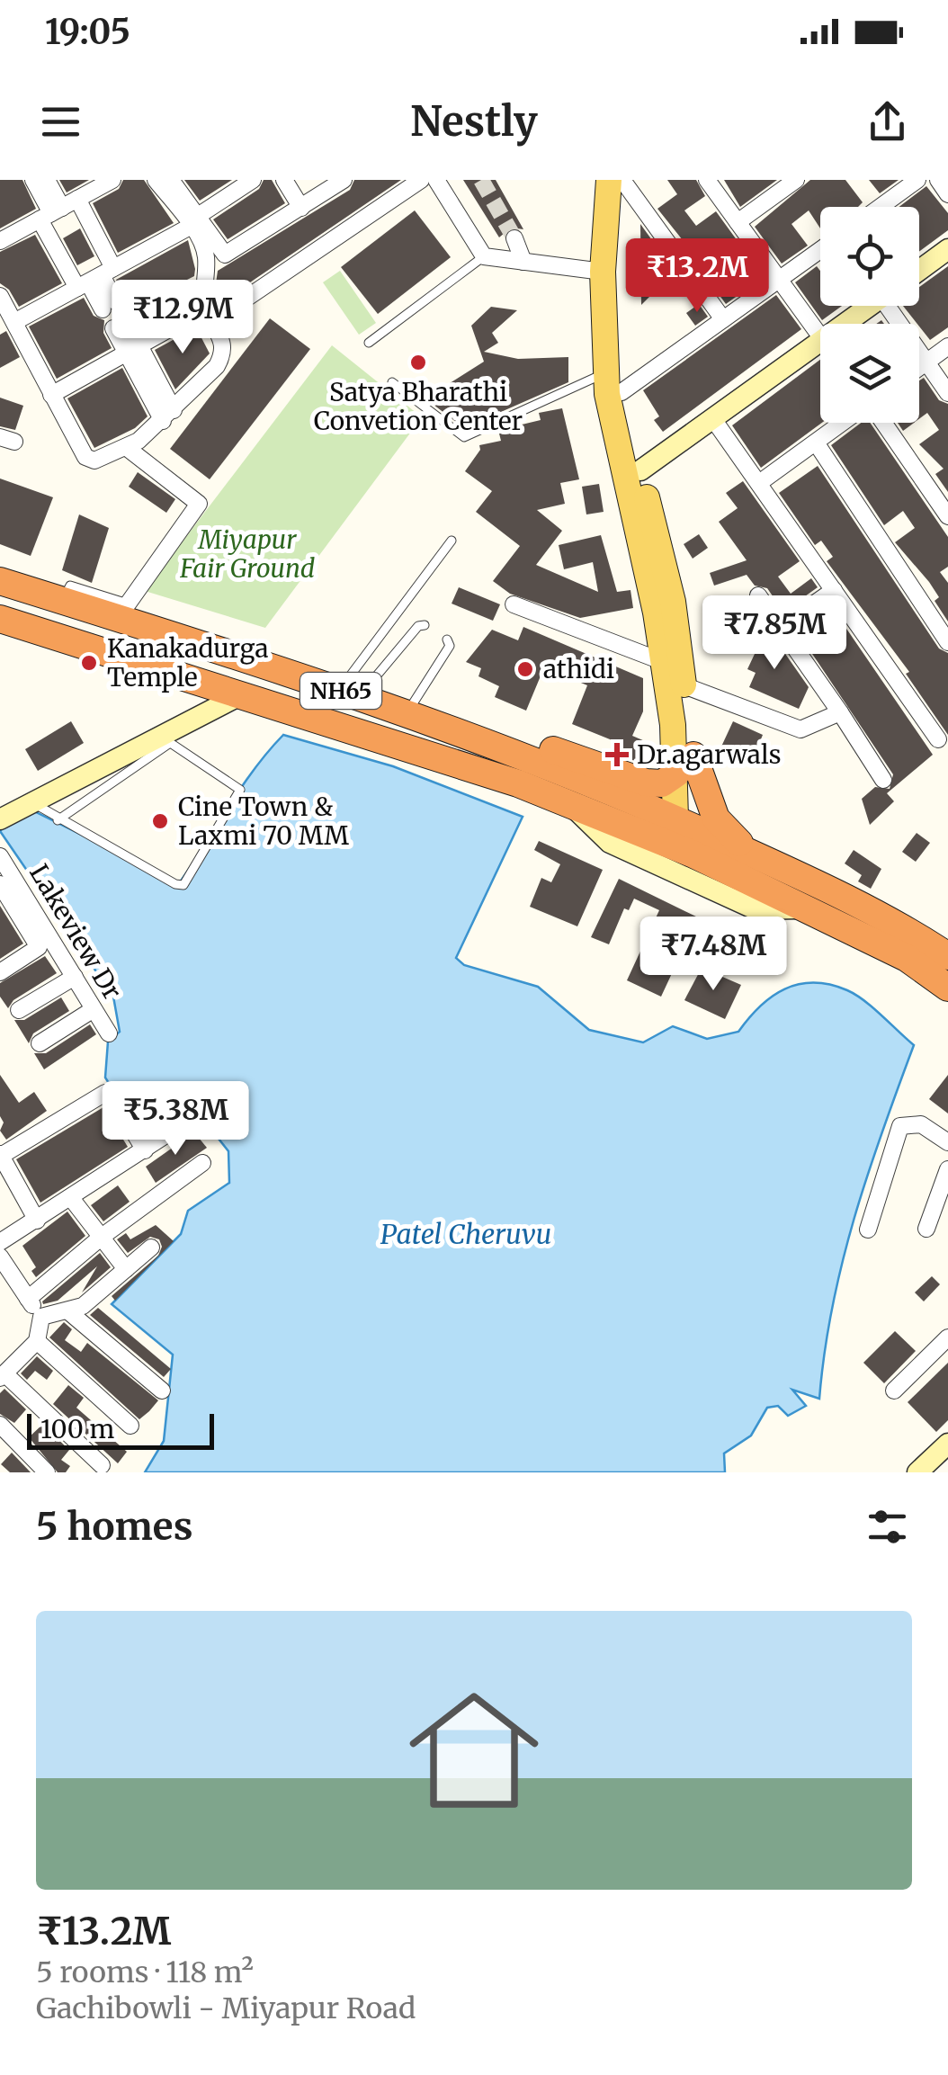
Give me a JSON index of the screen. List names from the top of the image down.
{
  "streets": {
    "highway": ["NH65"],
    "street": ["Lakeview Dr"]
  },
  "water": ["Patel Cheruvu"],
  "parks": ["Miyapur Fair Ground"],
  "places": {
    "other": [
      "Satya Bharathi Convetion Center",
      "Kanakadurga Temple",
      "athidi",
      "Cine Town & Laxmi 70 MM"
    ],
    "health": ["Dr.agarwals"]
  },
  "scale_bar": "100 m",
  "page": {
    "status": "19:05",
    "header": "Nestly",
    "price": [
      "₹13.2M",
      "₹12.9M",
      "₹7.85M",
      "₹7.48M",
      "₹5.38M"
    ],
    "scale": "100 m",
    "heading": "5 homes",
    "list": [
      {
        "name": "₹13.2M",
        "note": "5 rooms · 118 m² · Gachibowli - Miyapur Road"
      }
    ]
  }
}
